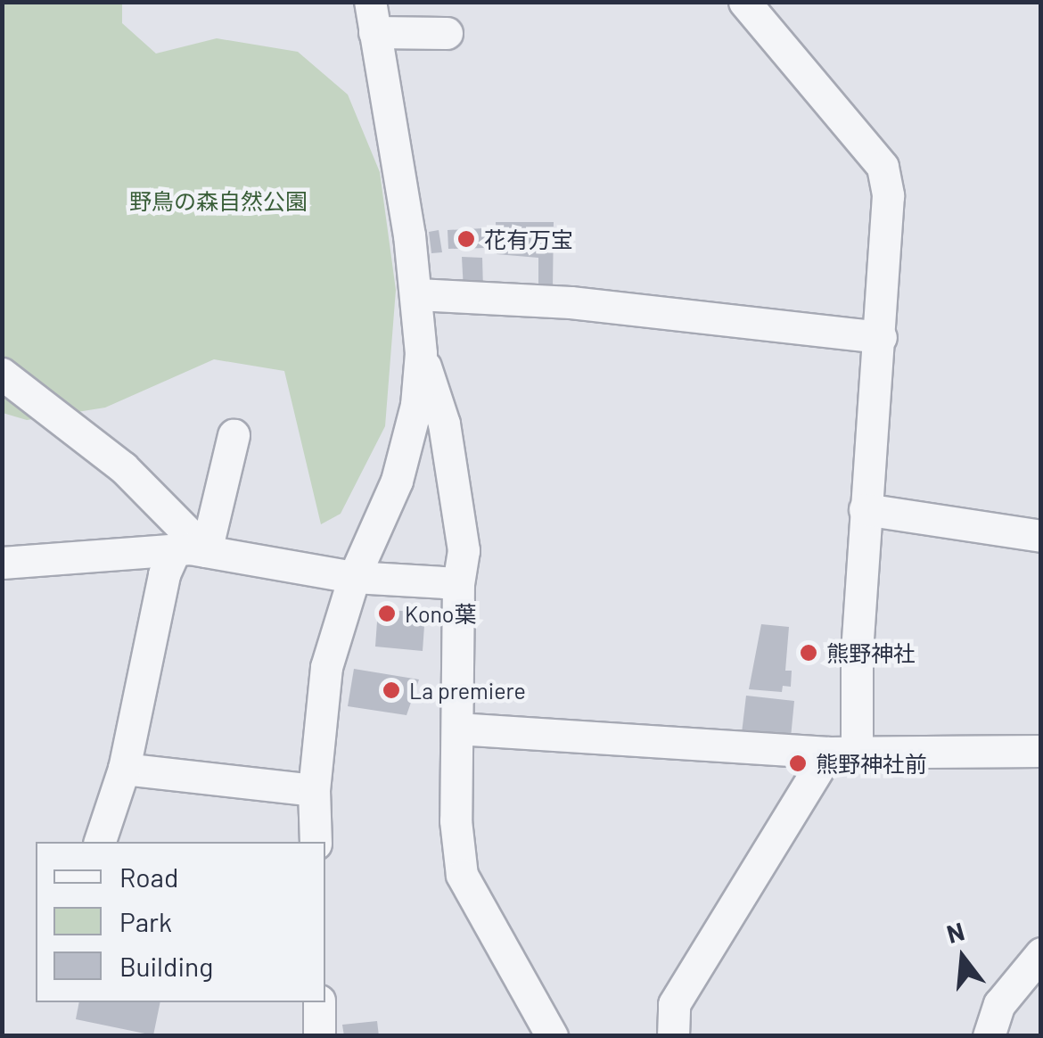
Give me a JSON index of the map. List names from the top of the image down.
{
  "parks": ["野鳥の森自然公園"],
  "places": [
    "花有万宝",
    "Kono葉",
    "熊野神社",
    "La premiere",
    "熊野神社前"
  ],
  "legend": ["Road", "Park", "Building"],
  "north": "top"
}
